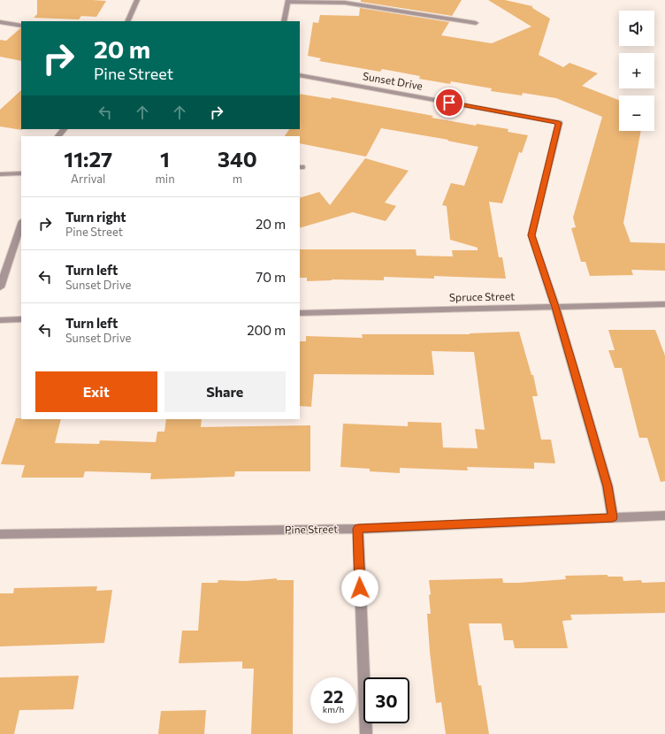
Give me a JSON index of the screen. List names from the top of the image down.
{
  "streets": {
    "street": ["Sunset Drive", "Spruce Street", "Pine Street"]
  },
  "crossings": [
    ["Sunset Drive", "Spruce Street"],
    ["Sunset Drive", "Pine Street"]
  ],
  "page": {
    "map_buttons": ["+", "−"],
    "turn": ["20 m", "Pine Street"],
    "eta": [
      "11:27",
      "Arrival",
      "1",
      "min",
      "340",
      "m"
    ],
    "list": [
      {
        "name": "Turn right",
        "note": "Pine Street",
        "value": "20 m"
      },
      {
        "name": "Turn left",
        "note": "Sunset Drive",
        "value": "70 m"
      },
      {
        "name": "Turn left",
        "note": "Sunset Drive",
        "value": "200 m"
      }
    ],
    "buttons": ["Exit", "Share"],
    "speed": "22 km/h",
    "limit": "30"
  }
}
